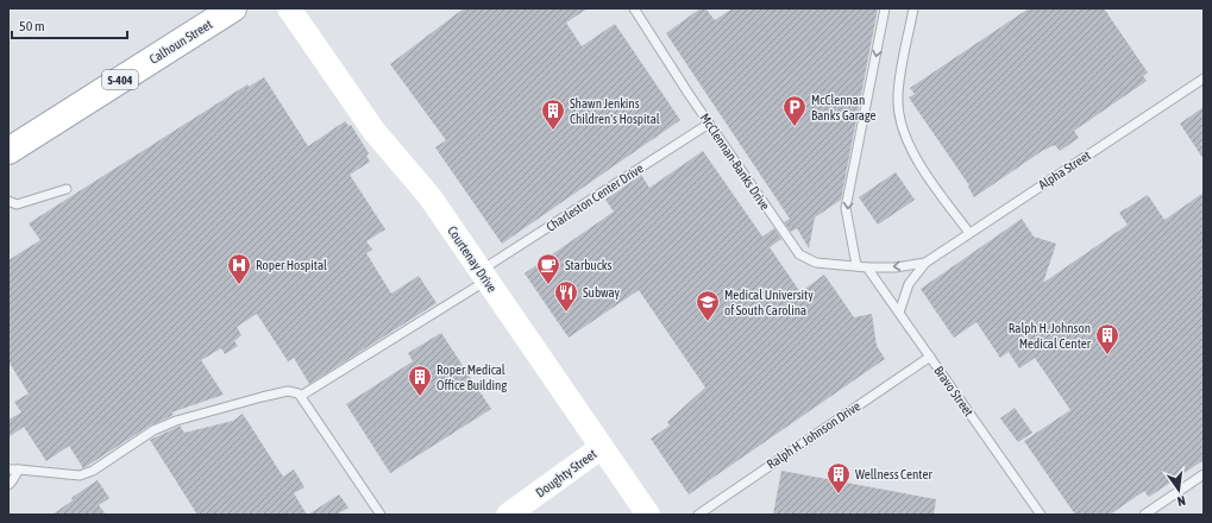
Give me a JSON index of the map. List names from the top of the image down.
{
  "streets": {
    "main road": ["Calhoun Street", "S-404"],
    "street": ["Courtenay Drive", "Doughty Street"],
    "lane": [
      "McClennan-Banks Drive",
      "Alpha Street",
      "Charleston Center Drive",
      "Bravo Street",
      "Ralph H. Johnson Drive"
    ]
  },
  "crossings": [
    ["McClennan-Banks Drive", "Alpha Street"],
    ["McClennan-Banks Drive", "Charleston Center Drive"],
    ["McClennan-Banks Drive", "Bravo Street"],
    ["Alpha Street", "Bravo Street"],
    ["Charleston Center Drive", "Courtenay Drive"],
    ["Courtenay Drive", "Doughty Street"],
    ["Bravo Street", "Ralph H. Johnson Drive"]
  ],
  "places": {
    "parking": ["McClennan Banks Garage"],
    "building": [
      "Shawn Jenkins Children's Hospital",
      "Ralph H. Johnson Medical Center",
      "Roper Medical Office Building",
      "Wellness Center"
    ],
    "hospital": ["Roper Hospital"],
    "cafe": ["Starbucks"],
    "restaurant": ["Subway"],
    "school or university": ["Medical University of South Carolina"]
  },
  "scale_bar": "50 m",
  "north": "bottom"
}
